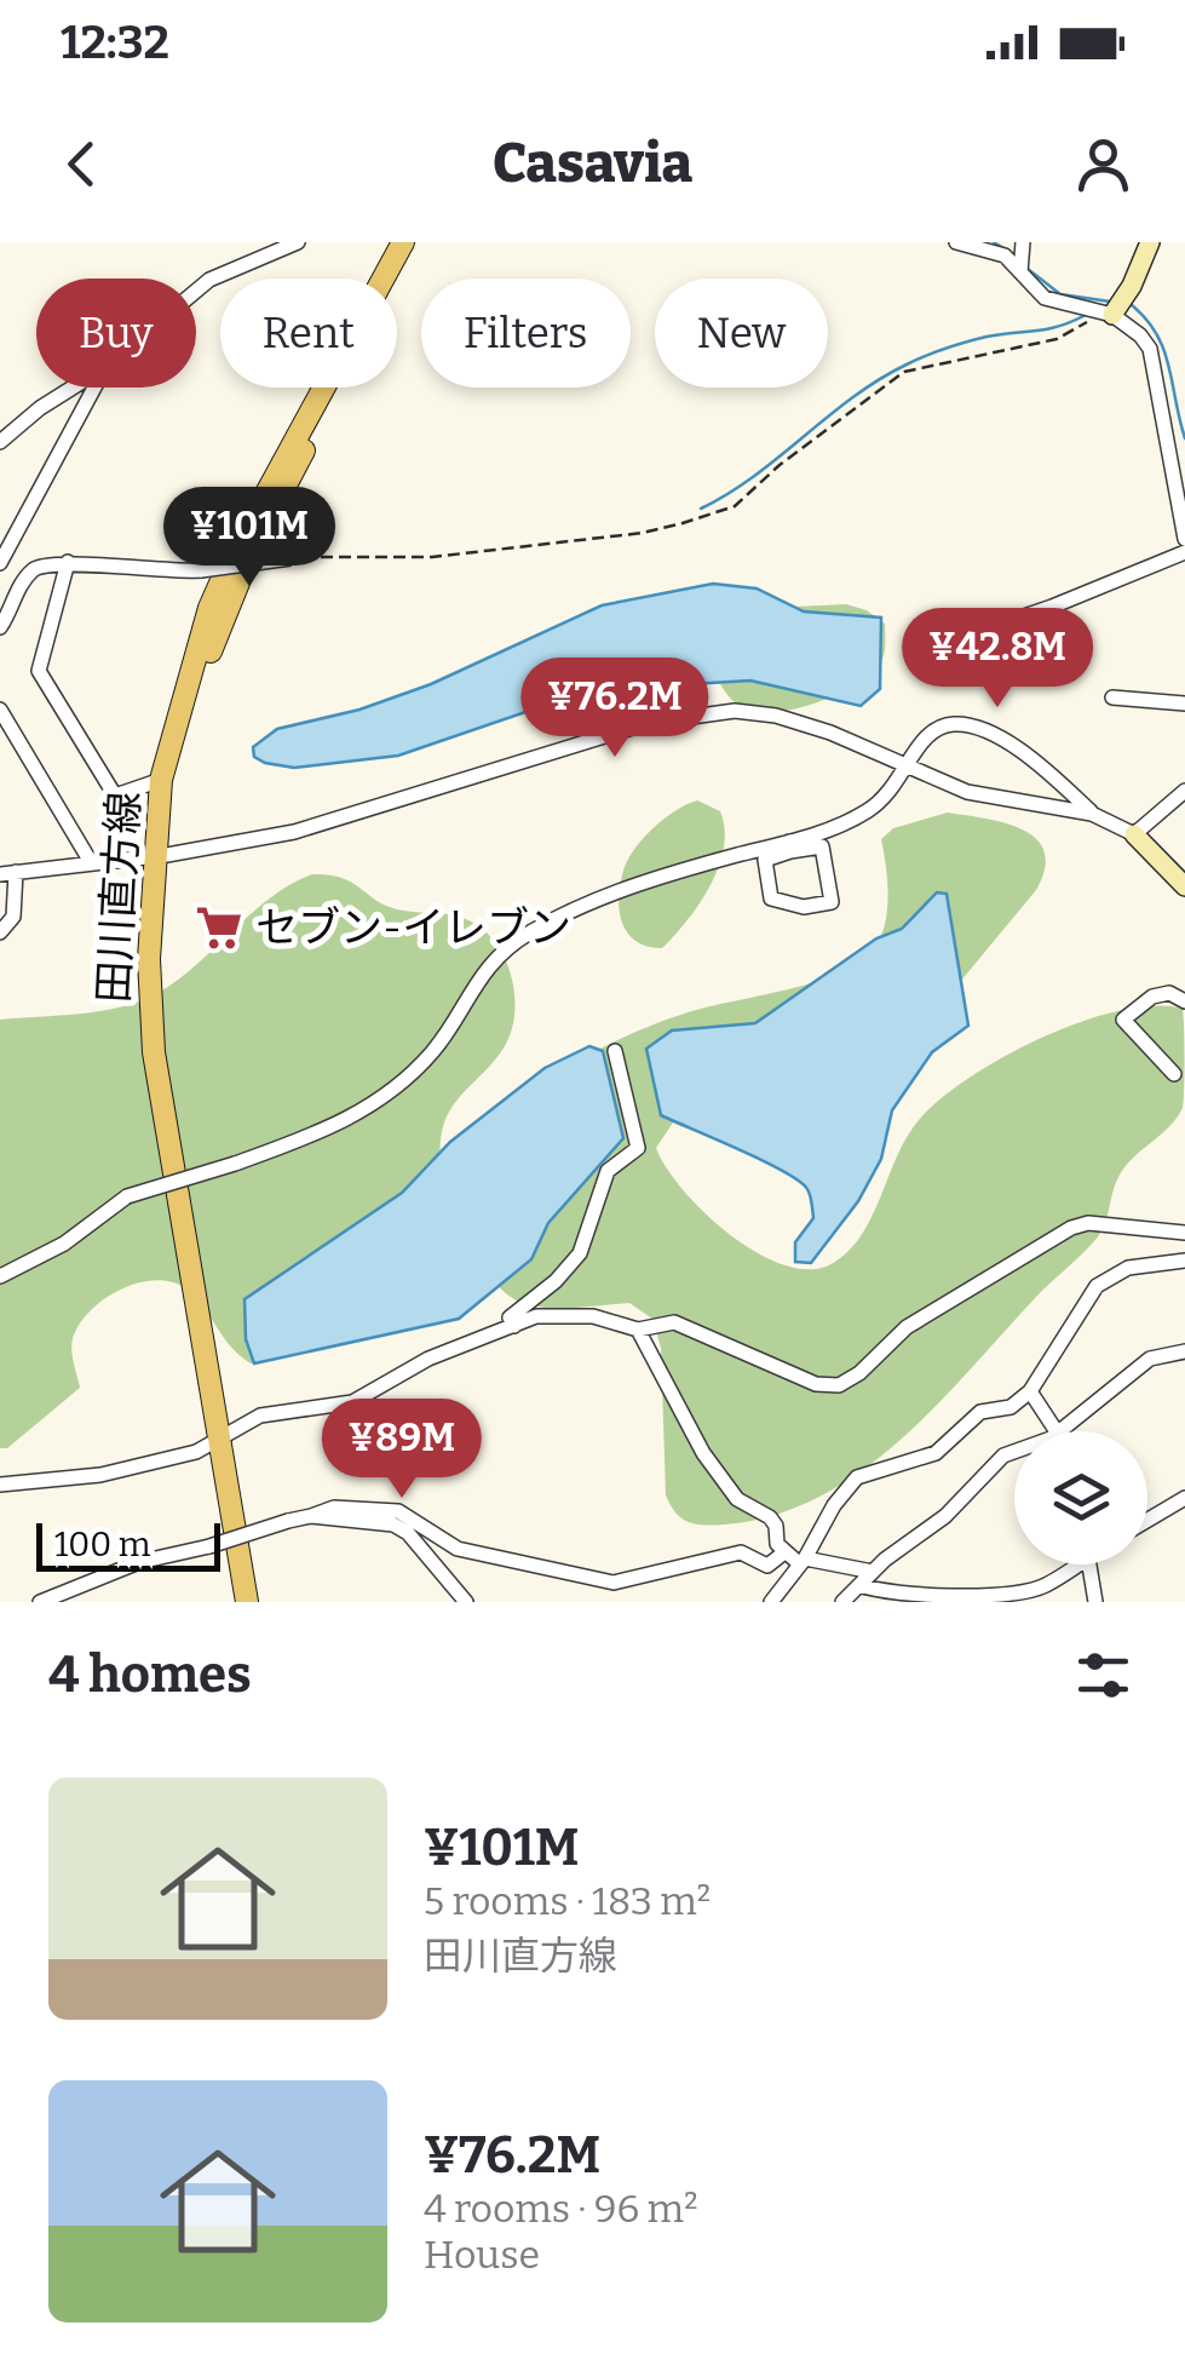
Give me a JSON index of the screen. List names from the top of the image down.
{
  "streets": {
    "main road": ["田川直方線"]
  },
  "places": {
    "supermarket": ["セブン-イレブン"]
  },
  "scale_bar": "100 m",
  "page": {
    "status": "12:32",
    "header": "Casavia",
    "chip": [
      "Buy",
      "Rent",
      "Filters",
      "New"
    ],
    "price": [
      "¥101M",
      "¥42.8M",
      "¥76.2M",
      "¥89M"
    ],
    "scale": "100 m",
    "heading": "4 homes",
    "list": [
      {
        "name": "¥101M",
        "note": "5 rooms · 183 m² · 田川直方線"
      },
      {
        "name": "¥76.2M",
        "note": "4 rooms · 96 m² · House"
      }
    ]
  }
}
